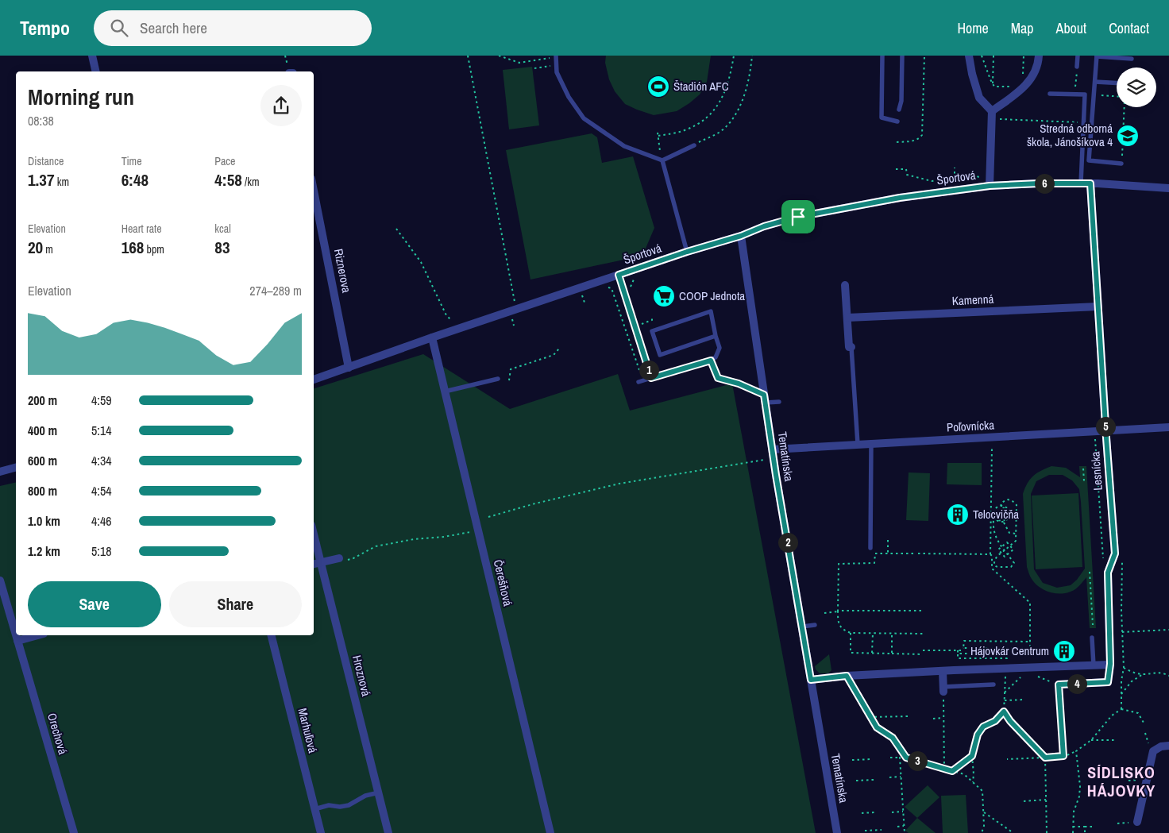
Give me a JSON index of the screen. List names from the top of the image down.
{
  "streets": {
    "street": [
      "Športová",
      "Riznerova",
      "Kamenná",
      "Poľovnícka",
      "Tematínska",
      "Lesnícka",
      "Čerešňová",
      "Hroznová",
      "Marhuľová",
      "Orechová"
    ]
  },
  "crossings": [
    ["Športová", "Riznerova"],
    ["Športová", "Tematínska"],
    ["Športová", "Lesnícka"],
    ["Športová", "Čerešňová"],
    ["Kamenná", "Lesnícka"],
    ["Poľovnícka", "Tematínska"],
    ["Poľovnícka", "Lesnícka"]
  ],
  "districts": ["SÍDLISKO HÁJOVKY"],
  "places": {
    "sports": ["Štadión AFC"],
    "school or university": ["Stredná odborná škola, Jánošíkova 4"],
    "supermarket": ["COOP Jednota"],
    "building": ["Telocvičňa", "Hájovkár Centrum"]
  },
  "page": {
    "header": "Tempo",
    "search": "Search here",
    "nav": [
      "Home",
      "Map",
      "About",
      "Contact"
    ],
    "heading": ["Morning run", "08:38"],
    "stats": [
      ["Distance", "1.37 km"],
      ["Time", "6:48"],
      ["Pace", "4:58 /km"],
      ["Elevation", "20 m"],
      ["Heart rate", "168 bpm"],
      ["kcal", "83"]
    ],
    "pins": [
      "6",
      "1",
      "5",
      "2",
      "4",
      "3"
    ],
    "chart": ["Elevation", "274–289 m"],
    "list": [
      {
        "name": "200 m",
        "note": "4:59"
      },
      {
        "name": "400 m",
        "note": "5:14"
      },
      {
        "name": "600 m",
        "note": "4:34"
      },
      {
        "name": "800 m",
        "note": "4:54"
      },
      {
        "name": "1.0 km",
        "note": "4:46"
      },
      {
        "name": "1.2 km",
        "note": "5:18"
      }
    ],
    "buttons": ["Save", "Share"]
  }
}
